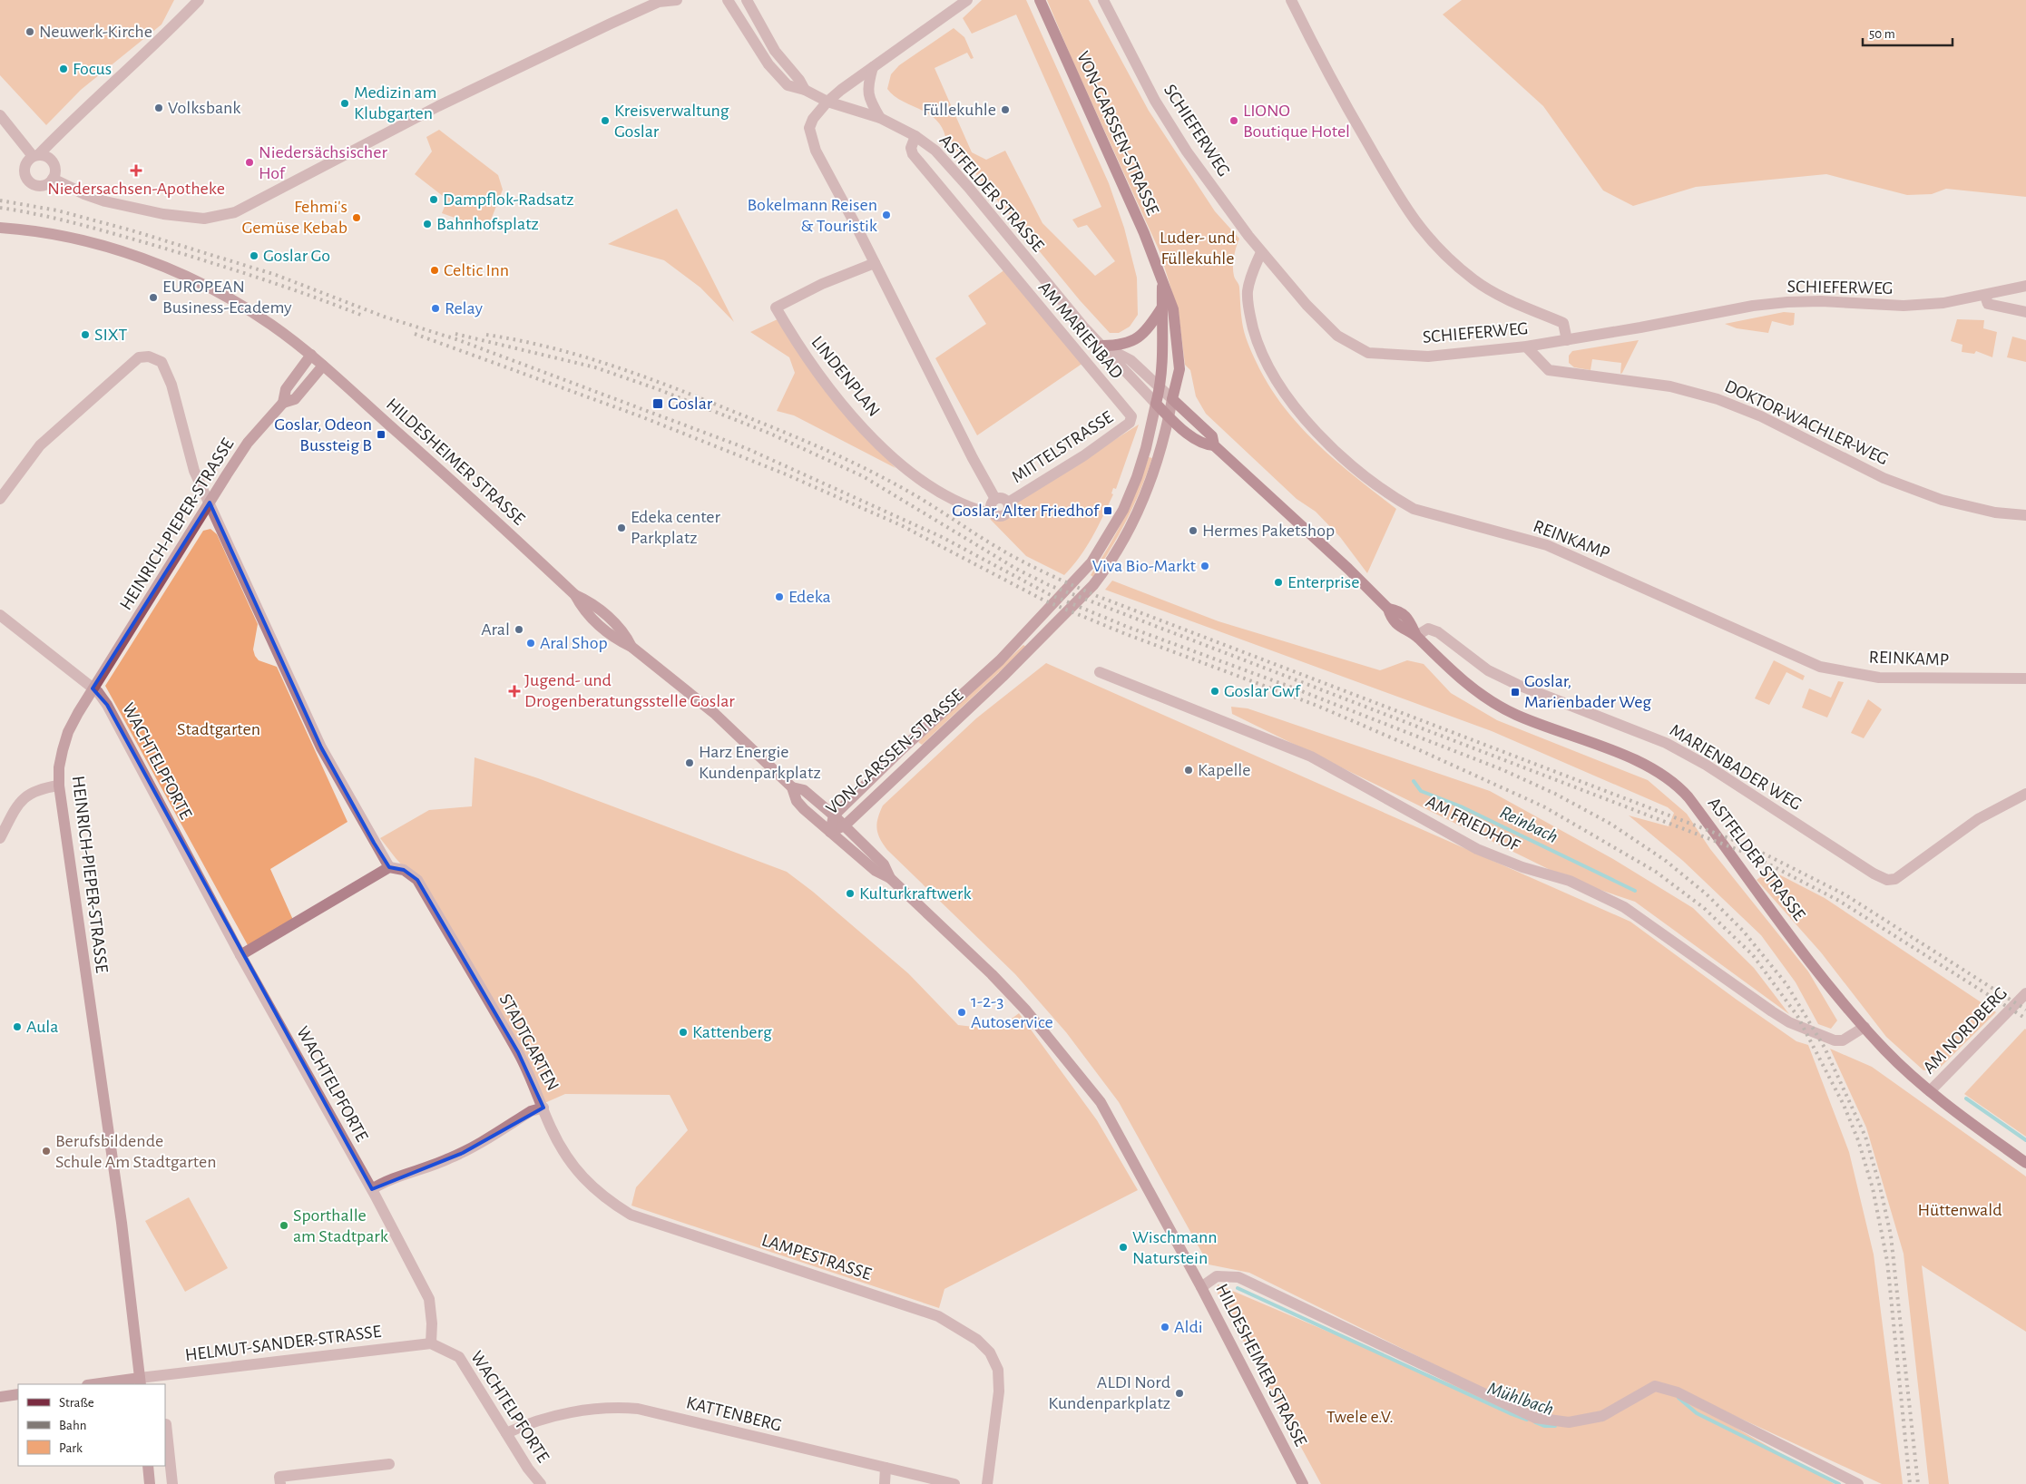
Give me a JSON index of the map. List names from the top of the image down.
{
  "streets": {
    "main road": ["VON-GARSSEN-STRASSE", "ASTFELDER STRASSE"],
    "street": [
      "SCHIEFERWEG",
      "AM MARIENBAD",
      "LINDENPLAN",
      "DOKTOR-WACHLER-WEG",
      "MITTELSTRASSE",
      "HILDESHEIMER STRASSE",
      "HEINRICH-PIEPER-STRASSE",
      "REINKAMP",
      "WACHTELPFORTE",
      "MARIENBADER WEG",
      "AM FRIEDHOF",
      "AM NORDBERG",
      "STADTGARTEN",
      "LAMPESTRASSE",
      "HELMUT-SANDER-STRASSE",
      "KATTENBERG"
    ]
  },
  "crossings": [
    ["SCHIEFERWEG", "DOKTOR-WACHLER-WEG"],
    ["SCHIEFERWEG", "REINKAMP"],
    ["VON-GARSSEN-STRASSE", "ASTFELDER STRASSE"],
    ["VON-GARSSEN-STRASSE", "HILDESHEIMER STRASSE"],
    ["ASTFELDER STRASSE", "AM MARIENBAD"],
    ["ASTFELDER STRASSE", "MARIENBADER WEG"],
    ["ASTFELDER STRASSE", "AM FRIEDHOF"],
    ["ASTFELDER STRASSE", "AM NORDBERG"],
    ["AM MARIENBAD", "MITTELSTRASSE"],
    ["LINDENPLAN", "MITTELSTRASSE"],
    ["HILDESHEIMER STRASSE", "HEINRICH-PIEPER-STRASSE"],
    ["HEINRICH-PIEPER-STRASSE", "WACHTELPFORTE"],
    ["HEINRICH-PIEPER-STRASSE", "HELMUT-SANDER-STRASSE"],
    ["WACHTELPFORTE", "STADTGARTEN"],
    ["WACHTELPFORTE", "HELMUT-SANDER-STRASSE"],
    ["WACHTELPFORTE", "KATTENBERG"],
    ["STADTGARTEN", "LAMPESTRASSE"]
  ],
  "water": ["Reinbach", "Mühlbach"],
  "parks": [
    "Luder- und Füllekuhle",
    "Stadtgarten",
    "Hüttenwald",
    "Twele e.V."
  ],
  "places": {
    "other": [
      "Neuwerk-Kirche",
      "Focus",
      "Medizin am Klubgarten",
      "Volksbank",
      "Füllekuhle",
      "Kreisverwaltung Goslar",
      "LIONO Boutique Hotel",
      "Niedersächsischer Hof",
      "Dampflok-Radsatz",
      "Bokelmann Reisen & Touristik",
      "Fehmi's Gemüse Kebab",
      "Bahnhofsplatz",
      "Goslar Go",
      "Celtic Inn",
      "EUROPEAN Business-Ecademy",
      "Relay",
      "SIXT",
      "Edeka center Parkplatz",
      "Hermes Paketshop",
      "Viva Bio-Markt",
      "Enterprise",
      "Edeka",
      "Aral",
      "Aral Shop",
      "Goslar Gwf",
      "Harz Energie Kundenparkplatz",
      "Kapelle",
      "Kulturkraftwerk",
      "1-2-3 Autoservice",
      "Aula",
      "Kattenberg",
      "Berufsbildende Schule Am Stadtgarten",
      "Sporthalle am Stadtpark",
      "Wischmann Naturstein",
      "Aldi",
      "ALDI Nord Kundenparkplatz"
    ],
    "health": ["Niedersachsen-Apotheke", "Jugend- und Drogenberatungsstelle Goslar"],
    "transit": [
      "Goslar",
      "Goslar, Odeon Bussteig B",
      "Goslar, Alter Friedhof",
      "Goslar, Marienbader Weg"
    ]
  },
  "legend": ["Straße", "Bahn", "Park"],
  "scale_bar": "50 m"
}
